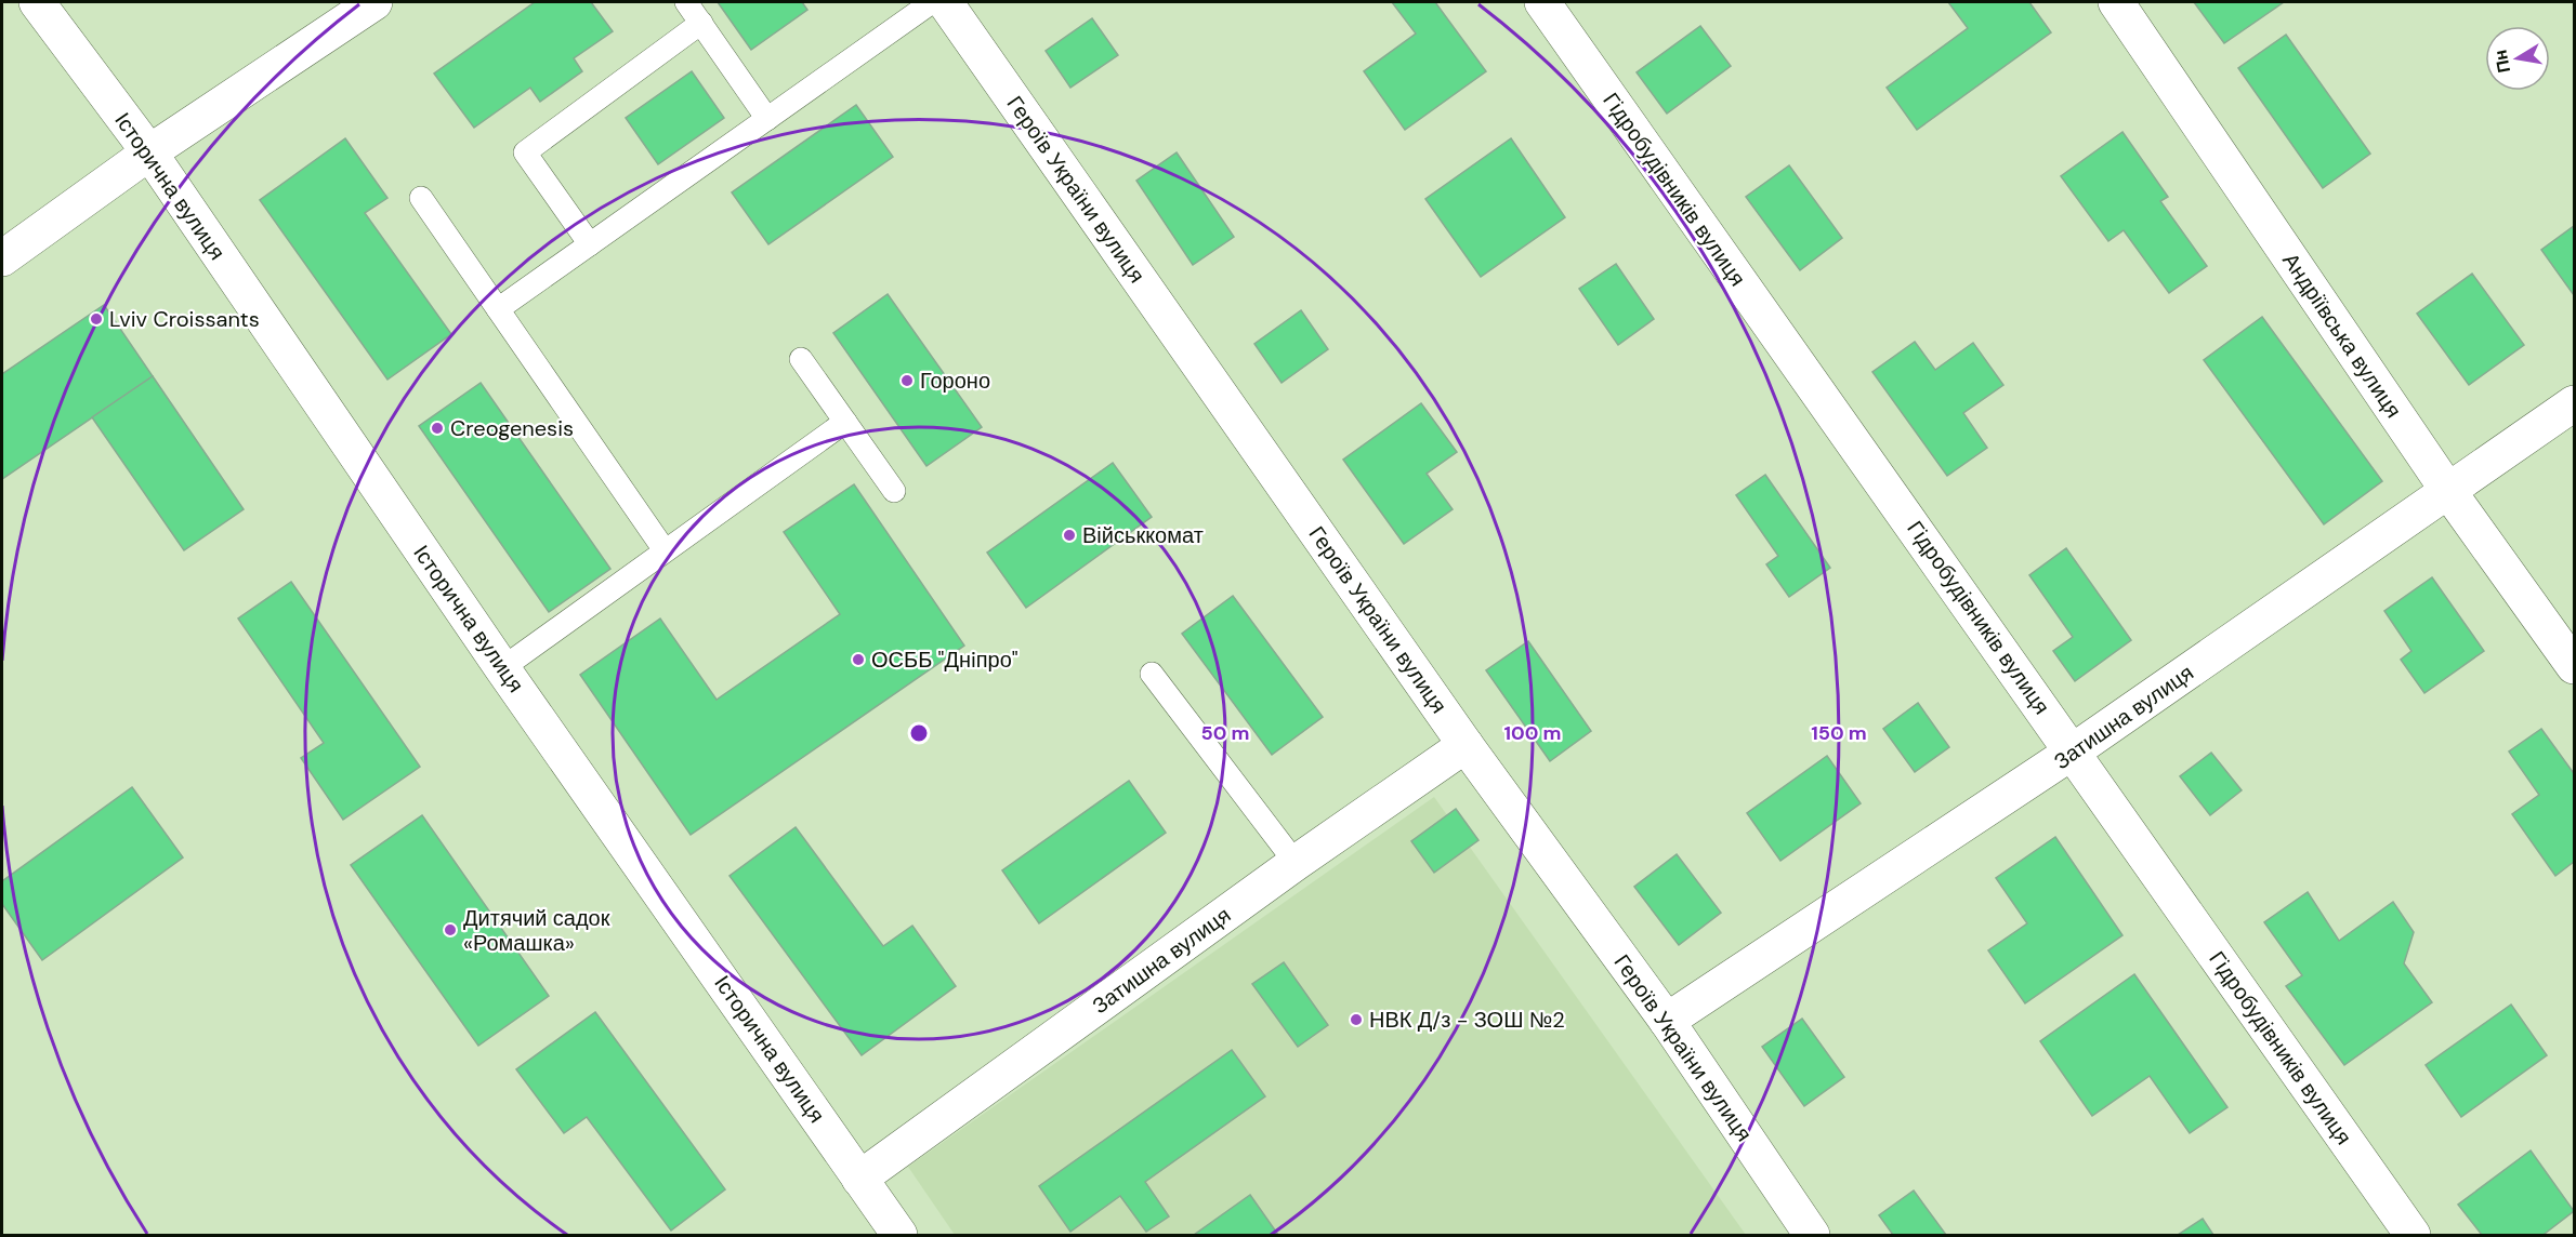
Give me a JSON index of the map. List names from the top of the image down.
{
  "streets": {
    "street": [
      "Історична вулиця",
      "Героїв України вулиця",
      "Гідробудівників вулиця",
      "Андріївська вулиця",
      "Затишна вулиця"
    ]
  },
  "crossings": [
    ["Історична вулиця", "Затишна вулиця"],
    ["Героїв України вулиця", "Затишна вулиця"],
    ["Гідробудівників вулиця", "Затишна вулиця"],
    ["Андріївська вулиця", "Затишна вулиця"]
  ],
  "places": [
    "Lviv Croissants",
    "Гороно",
    "Creogenesis",
    "Військкомат",
    "ОСББ \"Днiпро\"",
    "Дитячий садок «Ромашка»",
    "НВК Д/з - ЗОШ №2"
  ],
  "north": "left",
  "rings": ["50 m", "100 m", "150 m"]
}
